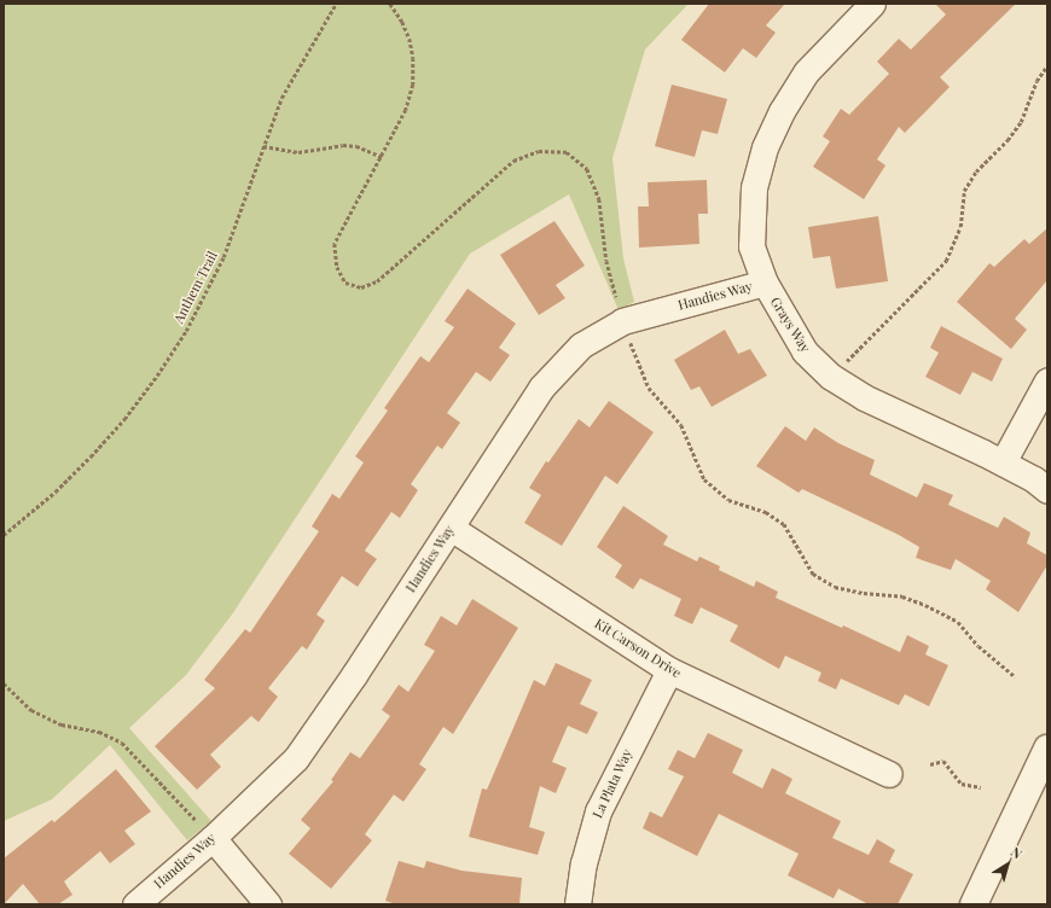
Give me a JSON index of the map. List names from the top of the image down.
{
  "streets": {
    "street": [
      "Handies Way",
      "Grays Way",
      "Kit Carson Drive",
      "La Plata Way"
    ],
    "path": ["Anthem Trail"]
  },
  "crossings": [
    ["Handies Way", "Grays Way"],
    ["Handies Way", "Kit Carson Drive"],
    ["Kit Carson Drive", "La Plata Way"]
  ],
  "north": "top right"
}
